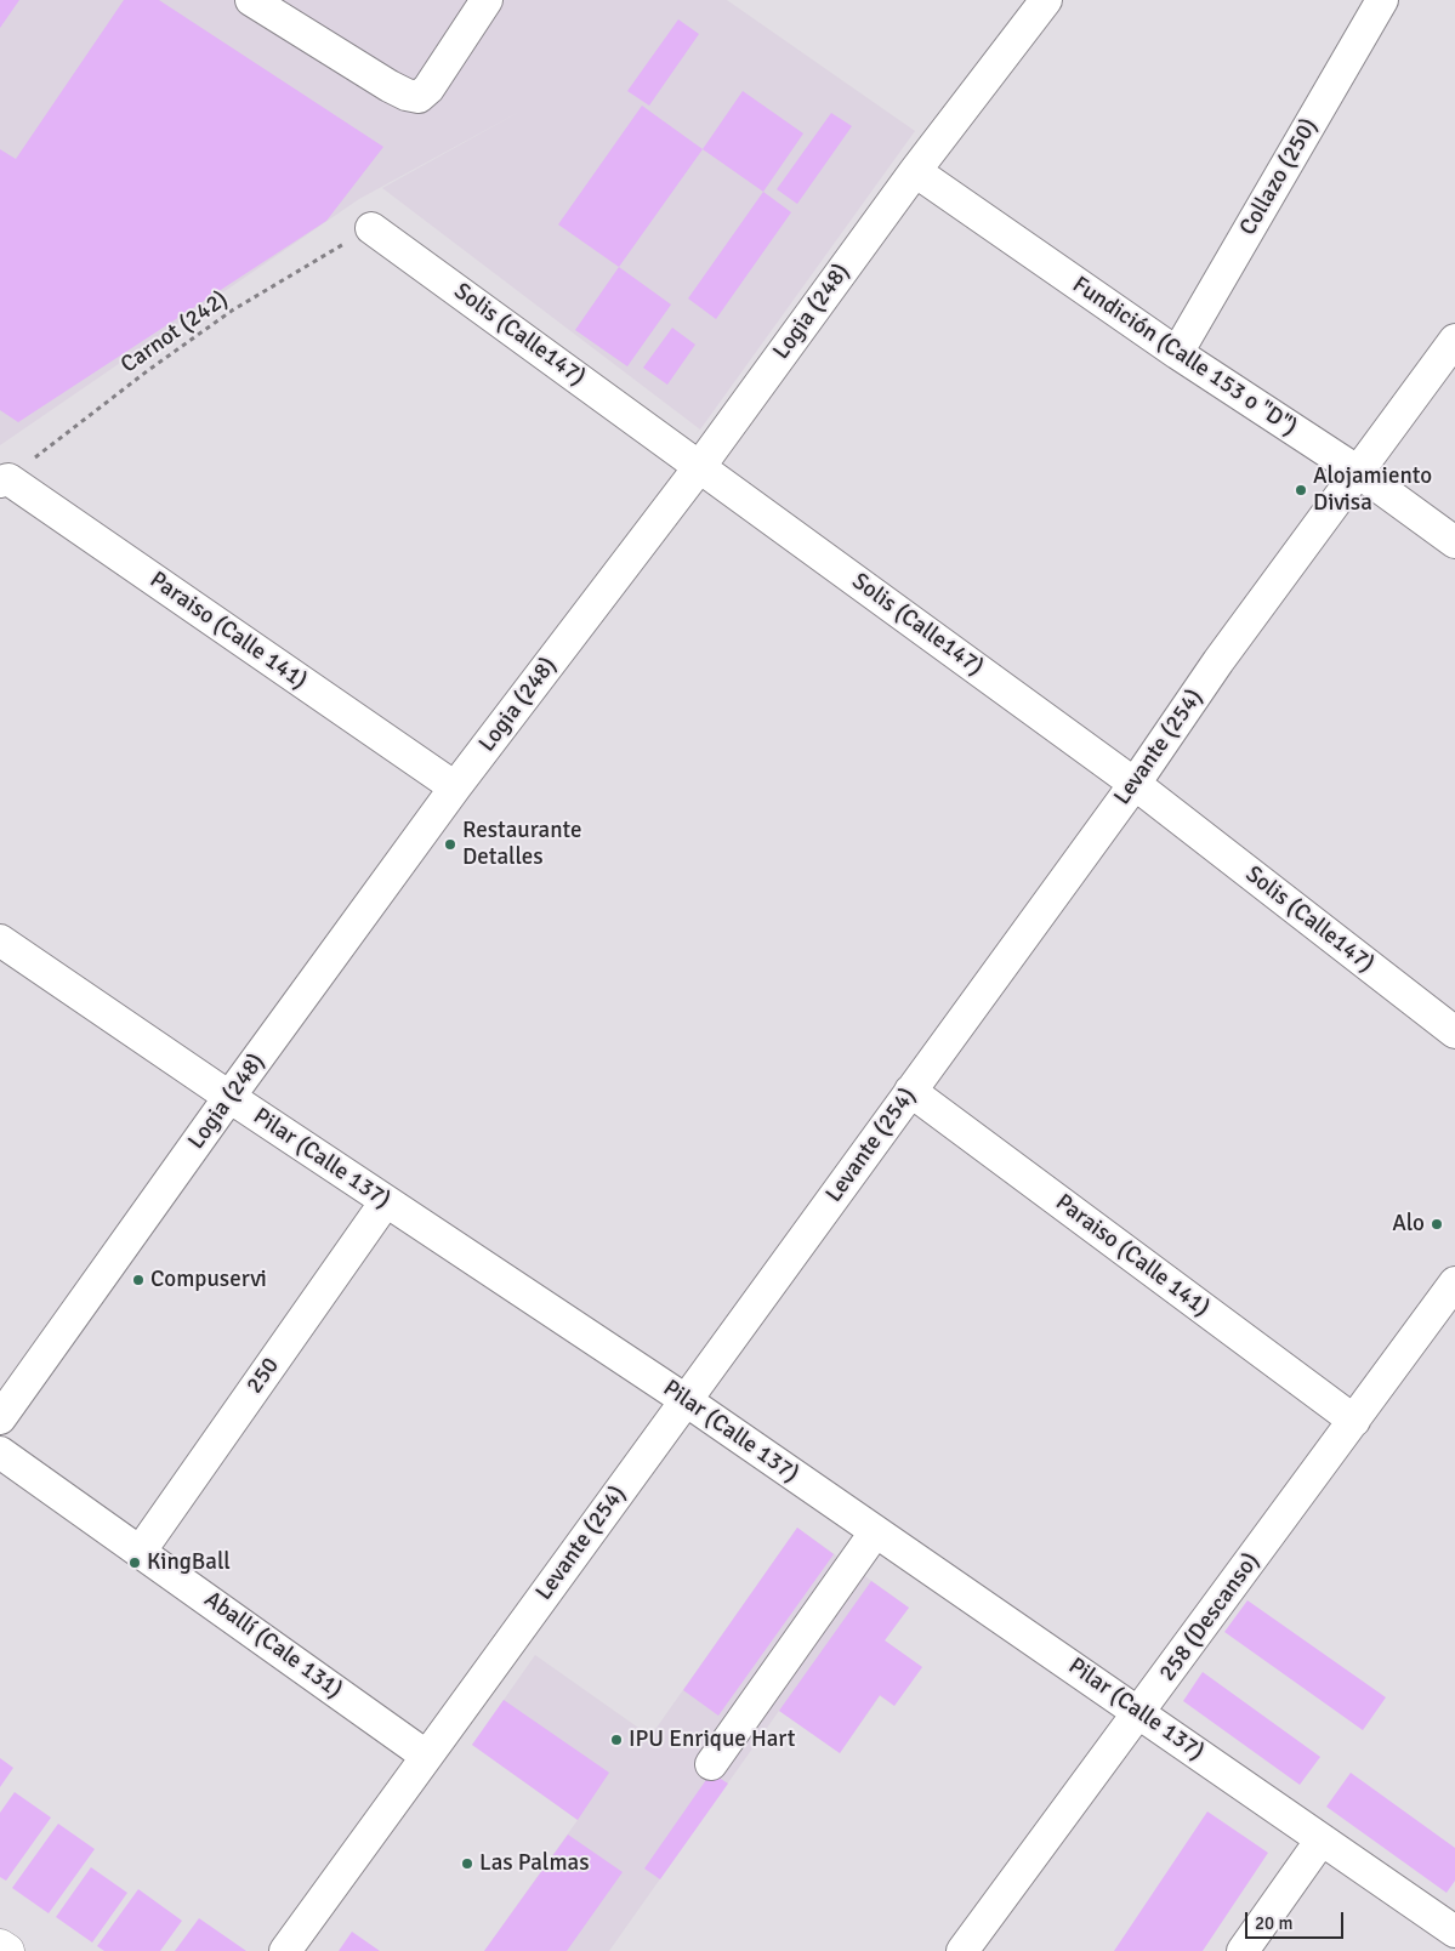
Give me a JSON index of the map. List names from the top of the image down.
{
  "streets": {
    "street": [
      "Collazo (250)",
      "Logia (248)",
      "Solis (Calle147)",
      "Fundición (Calle 153 o \"D\")",
      "Paraiso (Calle 141)",
      "Levante (254)",
      "Pilar (Calle 137)",
      "250",
      "258 (Descanso)",
      "Aballí (Cale 131)"
    ],
    "path": ["Carnot (242)"]
  },
  "crossings": [
    ["Collazo (250)", "Fundición (Calle 153 o \"D\")"],
    ["Logia (248)", "Solis (Calle147)"],
    ["Logia (248)", "Fundición (Calle 153 o \"D\")"],
    ["Logia (248)", "Paraiso (Calle 141)"],
    ["Logia (248)", "Pilar (Calle 137)"],
    ["Carnot (242)", "Solis (Calle147)"],
    ["Carnot (242)", "Paraiso (Calle 141)"],
    ["Solis (Calle147)", "Levante (254)"],
    ["Fundición (Calle 153 o \"D\")", "Levante (254)"],
    ["Paraiso (Calle 141)", "Levante (254)"],
    ["Paraiso (Calle 141)", "258 (Descanso)"],
    ["Levante (254)", "Pilar (Calle 137)"],
    ["Levante (254)", "Aballí (Cale 131)"],
    ["Pilar (Calle 137)", "250"],
    ["Pilar (Calle 137)", "258 (Descanso)"],
    ["250", "Aballí (Cale 131)"]
  ],
  "places": [
    "Alojamiento Divisa",
    "Restaurante Detalles",
    "Alo",
    "Compuservi",
    "KingBall",
    "IPU Enrique Hart",
    "Las Palmas"
  ],
  "scale_bar": "20 m"
}
